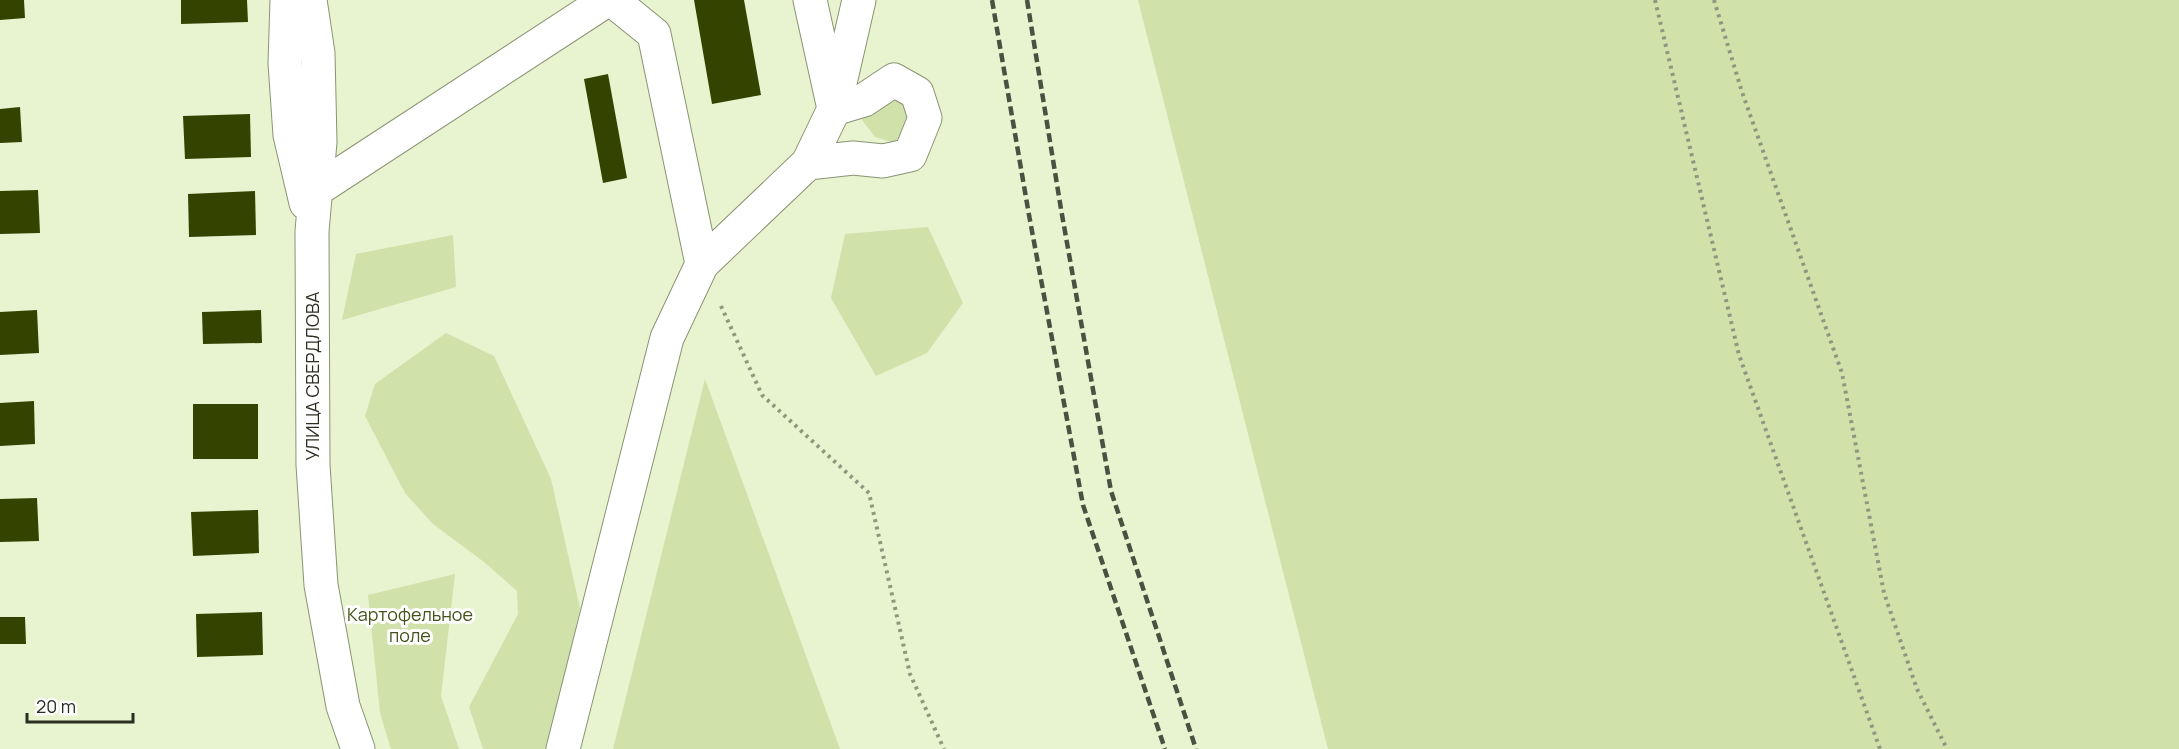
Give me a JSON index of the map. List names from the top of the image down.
{
  "streets": {
    "street": ["УЛИЦА СВЕРДЛОВА"]
  },
  "parks": ["Картофельное поле"],
  "scale_bar": "20 m"
}
